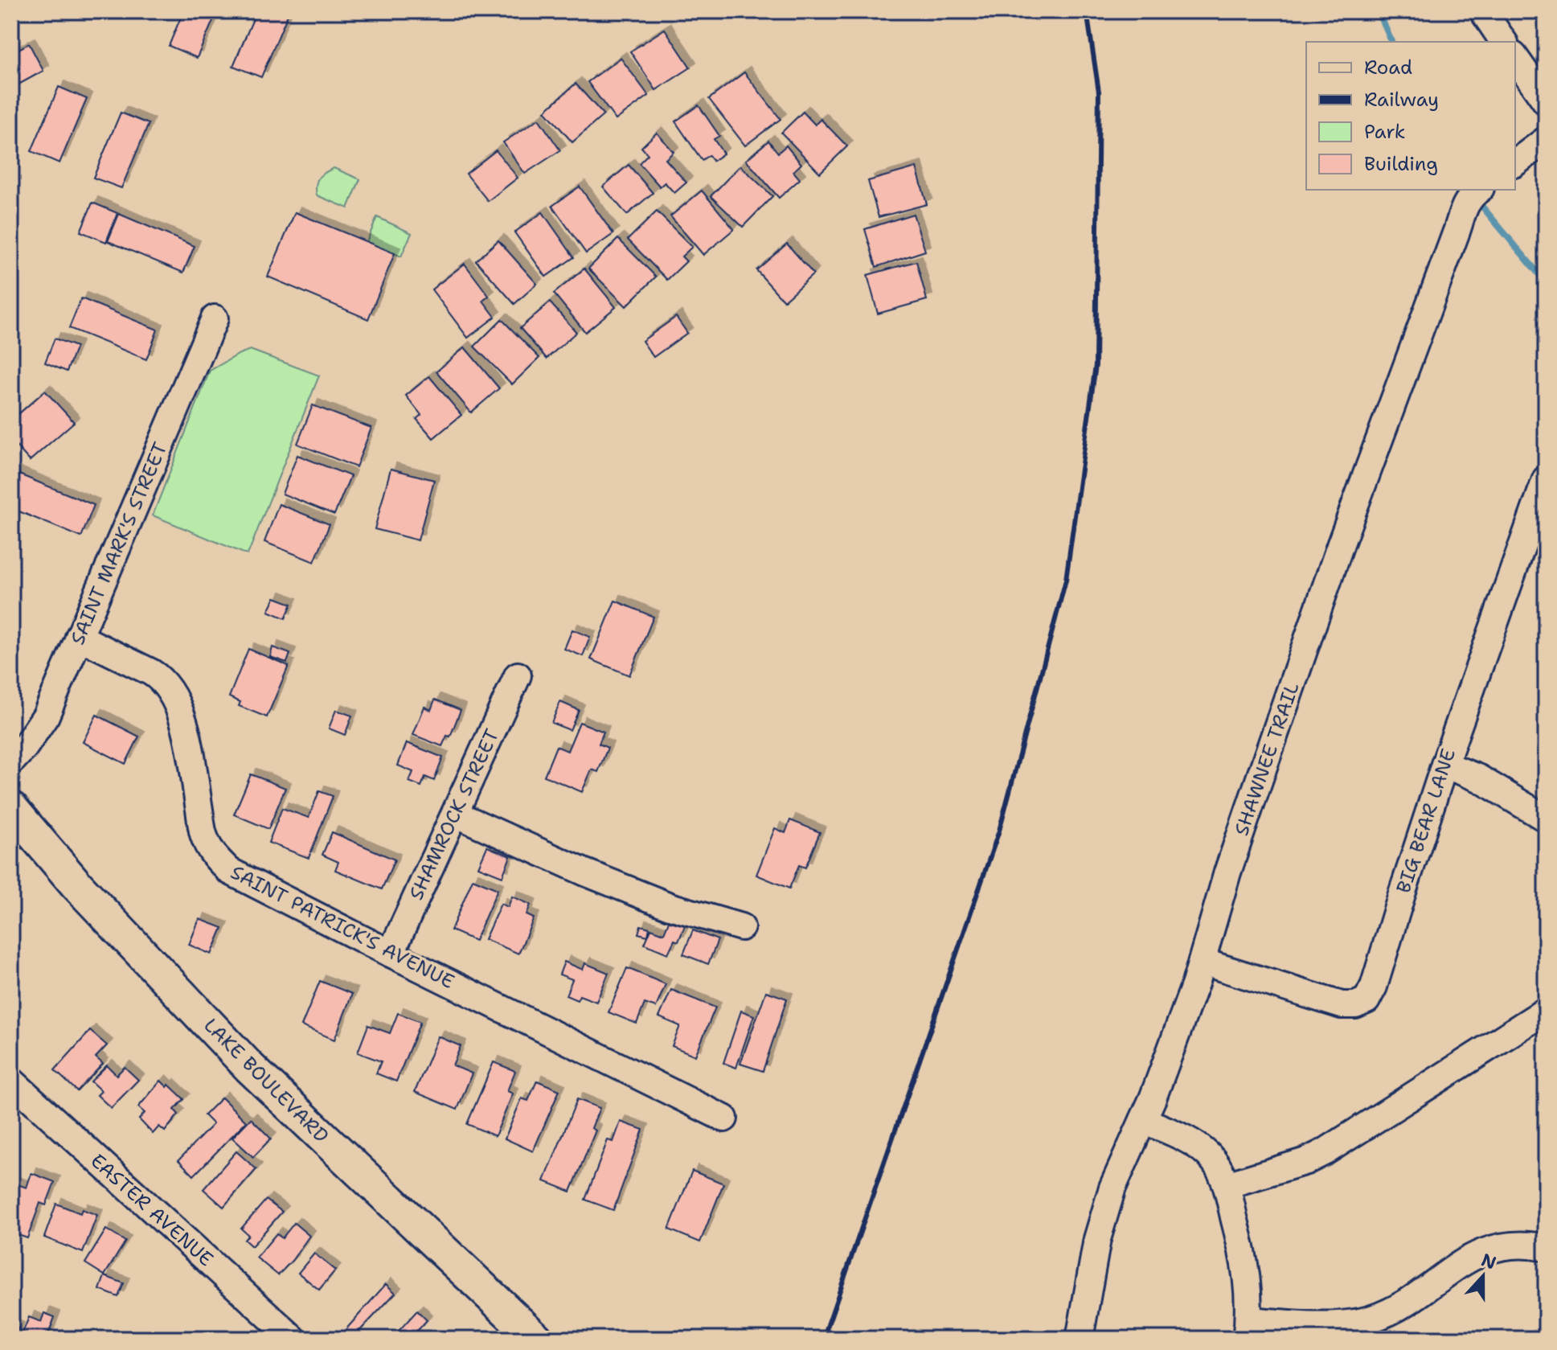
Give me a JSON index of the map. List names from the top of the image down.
{
  "streets": {
    "main road": ["LAKE BOULEVARD"],
    "street": [
      "SAINT MARK'S STREET",
      "SHAWNEE TRAIL",
      "SHAMROCK STREET",
      "BIG BEAR LANE",
      "SAINT PATRICK'S AVENUE",
      "EASTER AVENUE"
    ]
  },
  "crossings": [
    ["SAINT MARK'S STREET", "SAINT PATRICK'S AVENUE"],
    ["SHAWNEE TRAIL", "BIG BEAR LANE"],
    ["SHAMROCK STREET", "SAINT PATRICK'S AVENUE"]
  ],
  "legend": [
    "Road",
    "Railway",
    "Park",
    "Building"
  ],
  "north": "top"
}
